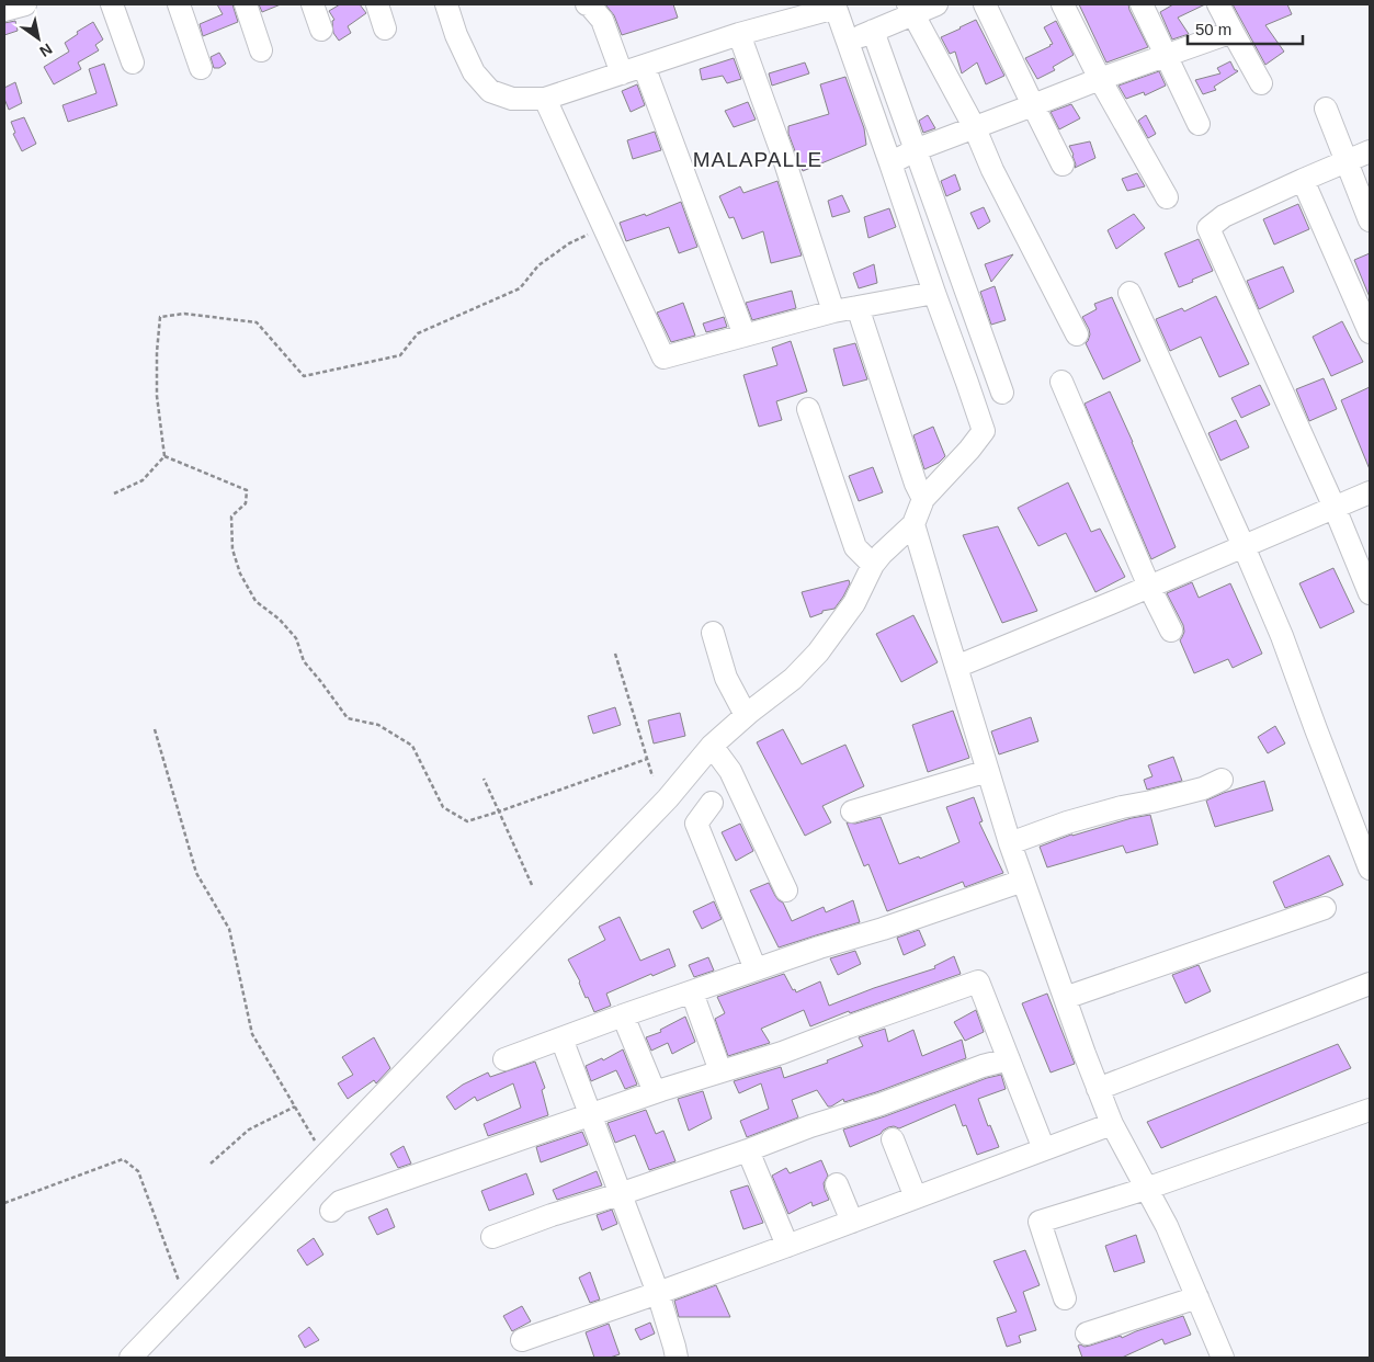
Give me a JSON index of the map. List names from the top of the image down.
{
  "districts": ["MALAPALLE"],
  "scale_bar": "50 m",
  "north": "bottom right"
}
